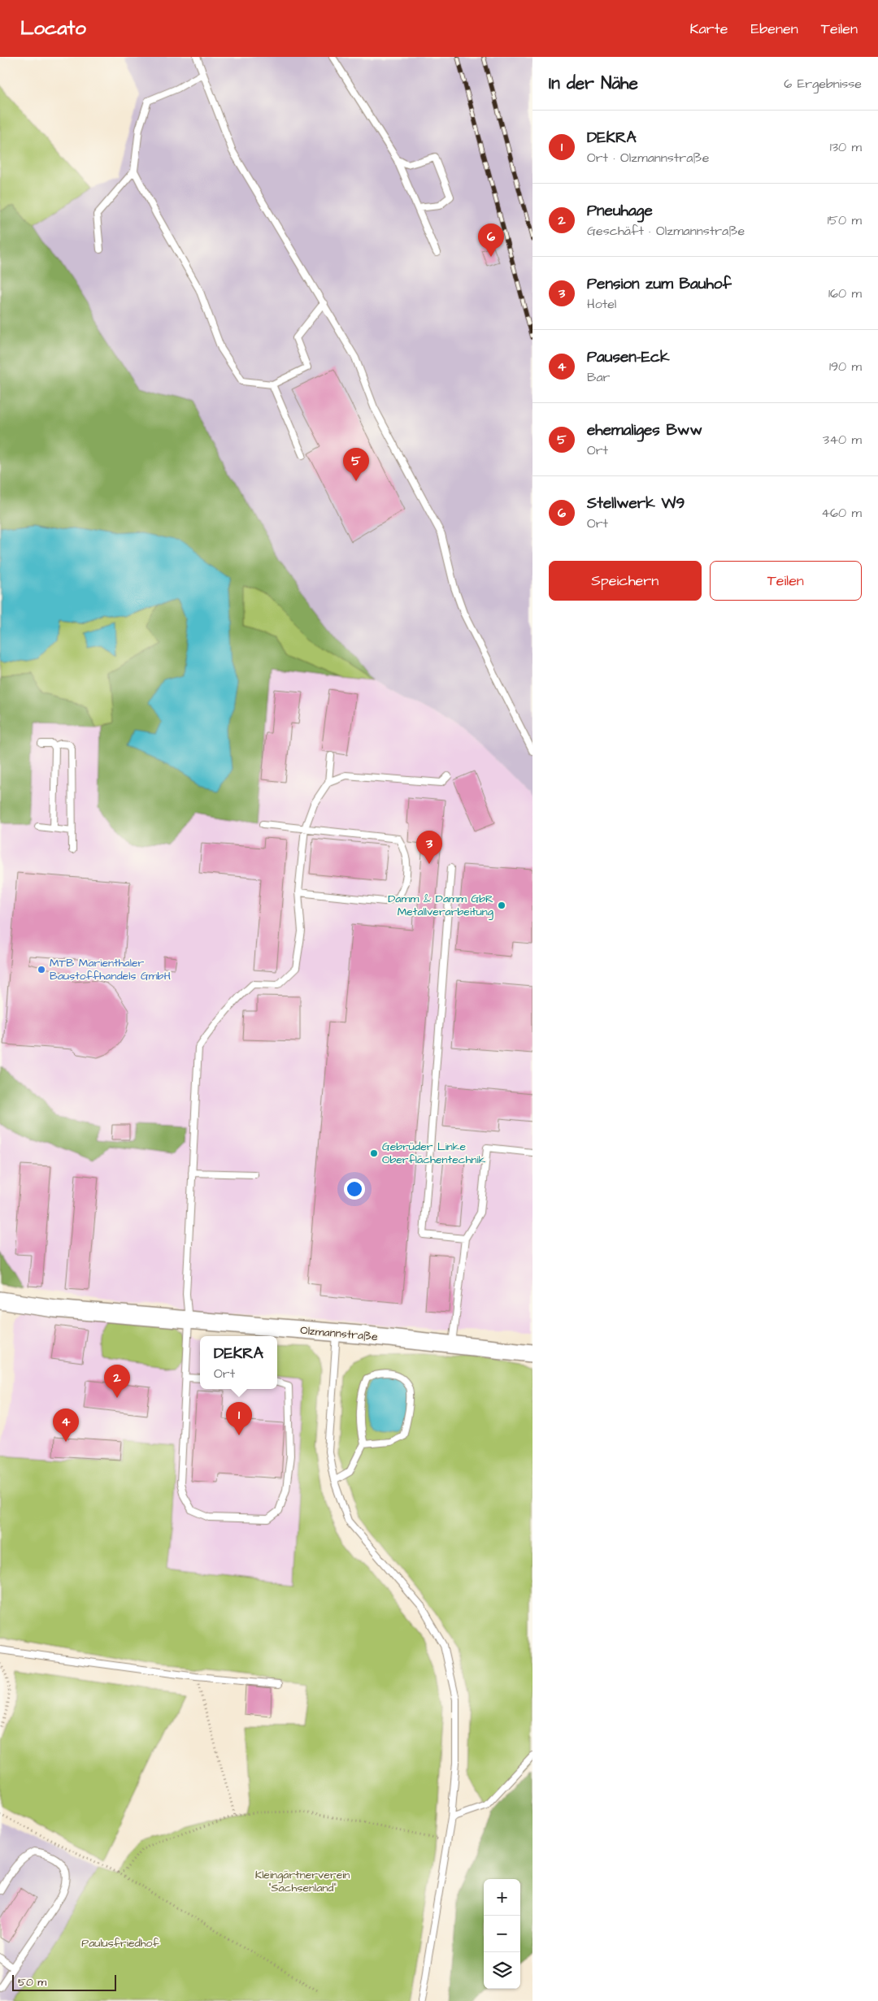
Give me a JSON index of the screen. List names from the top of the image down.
{
  "streets": {
    "main road": ["Olzmannstraße"]
  },
  "parks": ["Kleingärtnerverein \"Sachsenland\"", "Paulusfriedhof"],
  "places": ["Damm & Damm GbR Metallverarbeitung", "MTB Marienthaler Baustoffhandels GmbH", "Gebrüder Linke Oberflächentechnik"],
  "scale_bar": "50 m",
  "page": {
    "header": "Locato",
    "nav": ["Karte", "Ebenen", "Teilen"],
    "heading": ["In der Nähe", "6 Ergebnisse"],
    "list": [
      {
        "mark": "1",
        "name": "DEKRA",
        "note": "Ort · Olzmannstraße",
        "value": "130 m"
      },
      {
        "mark": "2",
        "name": "Pneuhage",
        "note": "Geschäft · Olzmannstraße",
        "value": "150 m"
      },
      {
        "mark": "3",
        "name": "Pension zum Bauhof",
        "note": "Hotel",
        "value": "160 m"
      },
      {
        "mark": "4",
        "name": "Pausen-Eck",
        "note": "Bar",
        "value": "190 m"
      },
      {
        "mark": "5",
        "name": "ehemaliges Bww",
        "note": "Ort",
        "value": "340 m"
      },
      {
        "mark": "6",
        "name": "Stellwerk W9",
        "note": "Ort",
        "value": "460 m"
      }
    ],
    "pins": [
      "6",
      "5",
      "3",
      "2",
      "1",
      "4"
    ],
    "buttons": ["Speichern", "Teilen"],
    "popup": ["DEKRA", "Ort"],
    "map_buttons": ["+", "−"],
    "scale": "50 m"
  }
}
